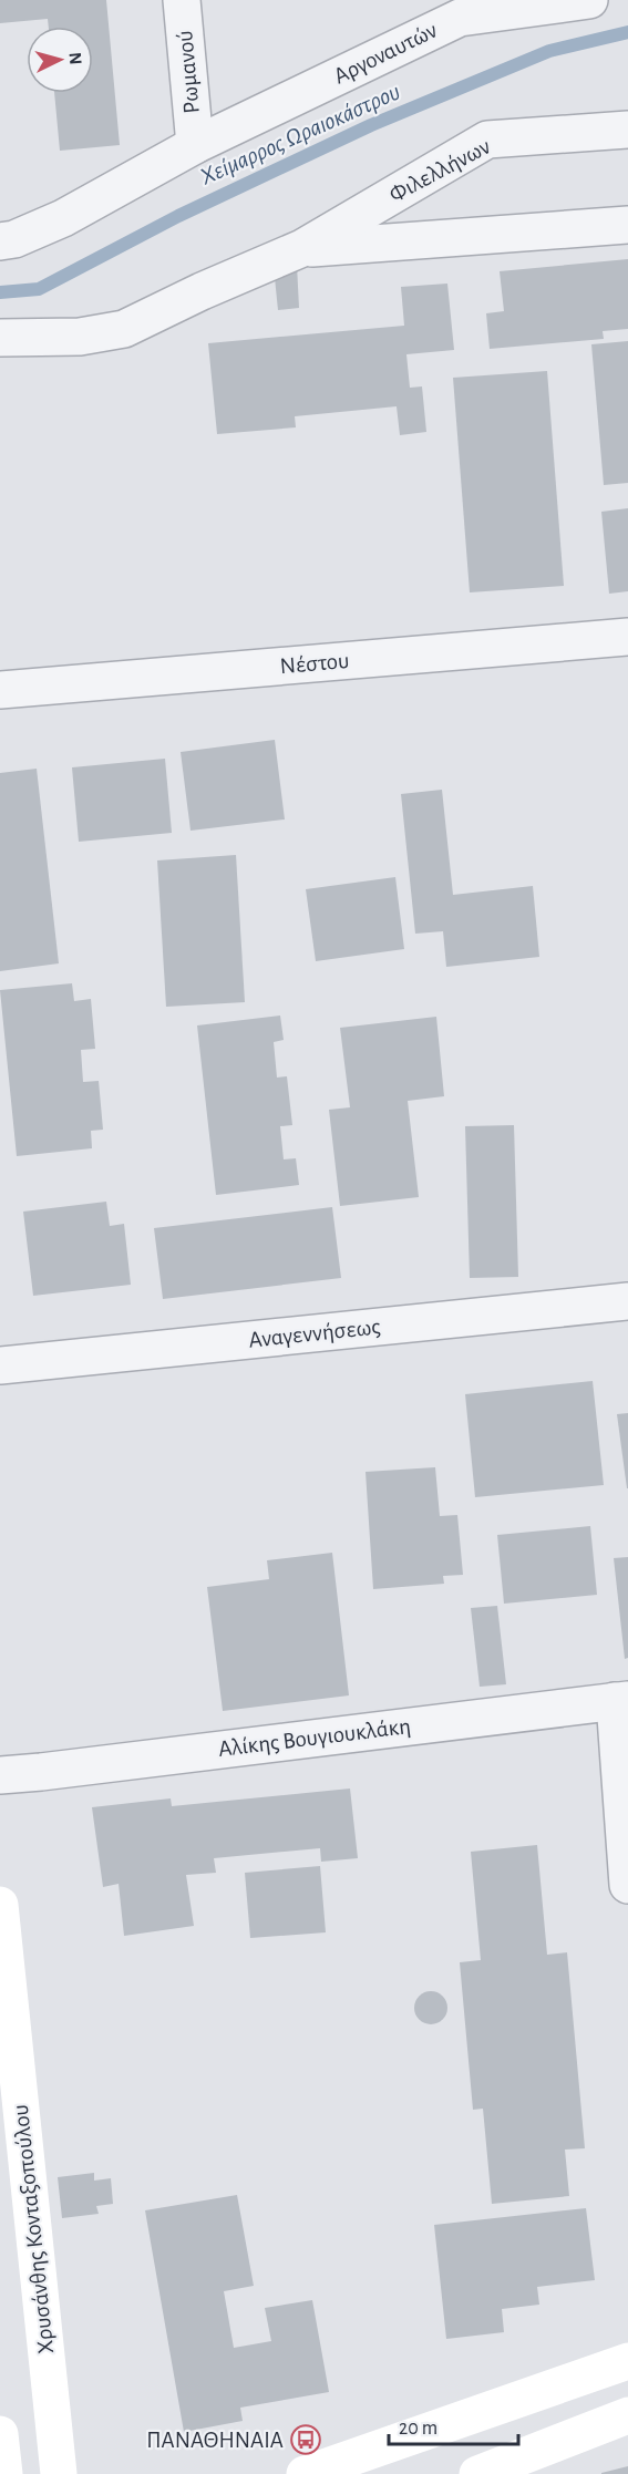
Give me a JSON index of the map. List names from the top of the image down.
{
  "streets": {
    "main road": ["Χρυσάνθης Κονταξοπούλου"],
    "street": [
      "Αργοναυτών",
      "Ρωμανού",
      "Φιλελλήνων",
      "Νέστου",
      "Αναγεννήσεως",
      "Αλίκης Βουγιουκλάκη"
    ]
  },
  "crossings": [
    ["Αργοναυτών", "Ρωμανού"]
  ],
  "water": ["Χείμαρρος Ωραιοκάστρου"],
  "places": {
    "bus stop": ["ΠΑΝΑΘΗΝΑΙΑ"]
  },
  "scale_bar": "20 m",
  "north": "right"
}
